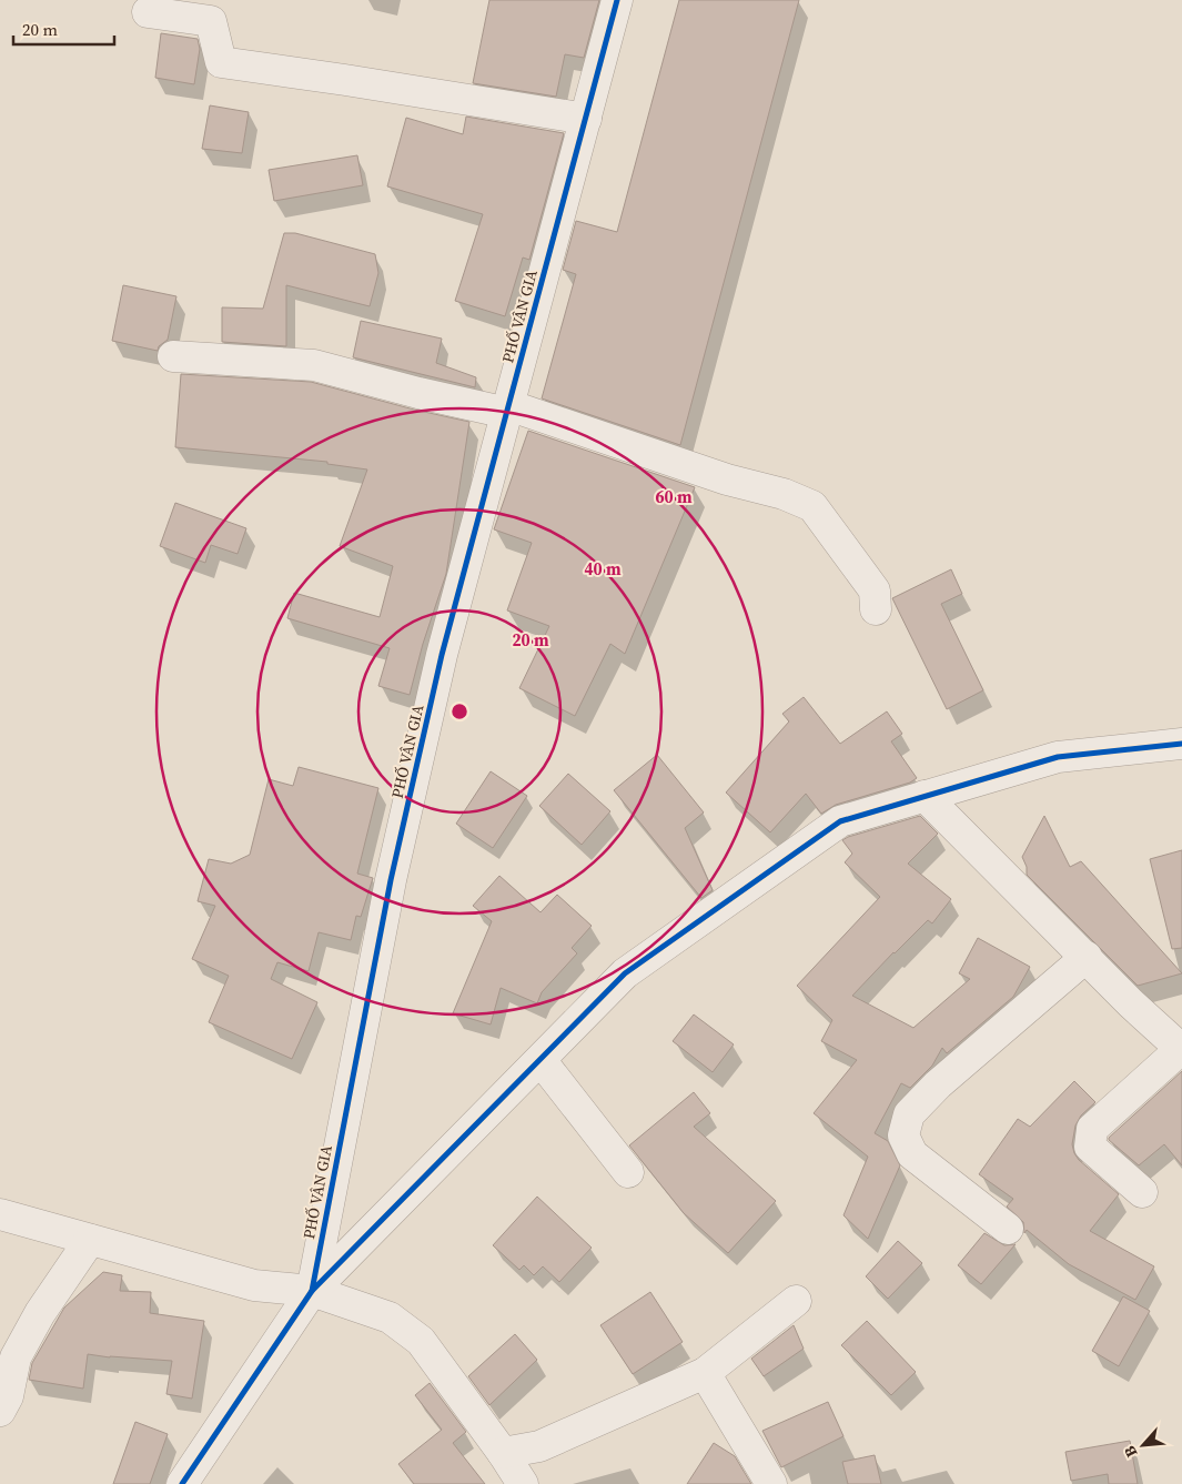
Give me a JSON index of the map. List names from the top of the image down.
{
  "streets": {
    "street": ["PHỐ VÂN GIA"]
  },
  "scale_bar": "20 m",
  "north": "bottom left",
  "rings": ["60 m", "40 m", "20 m"]
}
